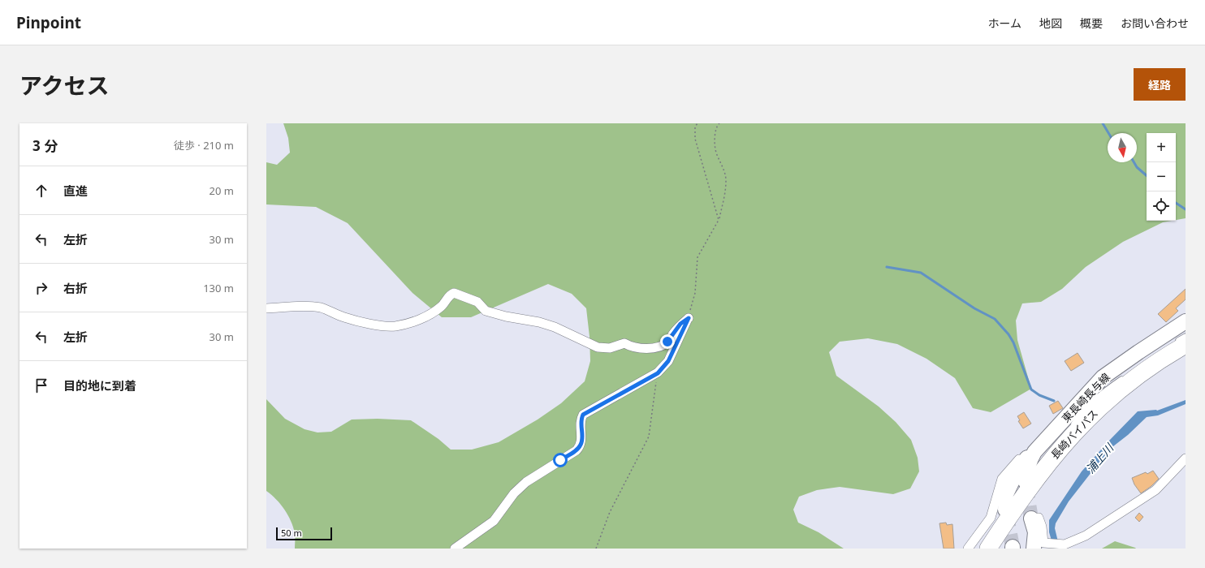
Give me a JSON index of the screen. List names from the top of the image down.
{
  "streets": {
    "highway": ["長崎バイパス"],
    "main road": ["東長崎長与線"]
  },
  "water": ["浦上川"],
  "scale_bar": "50 m",
  "north": "bottom",
  "page": {
    "header": "Pinpoint",
    "nav": [
      "ホーム",
      "地図",
      "概要",
      "お問い合わせ"
    ],
    "title": "アクセス",
    "buttons": "経路",
    "heading": ["3 分", "徒歩 · 210 m"],
    "map_buttons": ["+", "−"],
    "list": [
      ["直進", "20 m"],
      ["左折", "30 m"],
      ["右折", "130 m"],
      ["左折", "30 m"],
      "目的地に到着"
    ],
    "scale": "50 m"
  }
}
